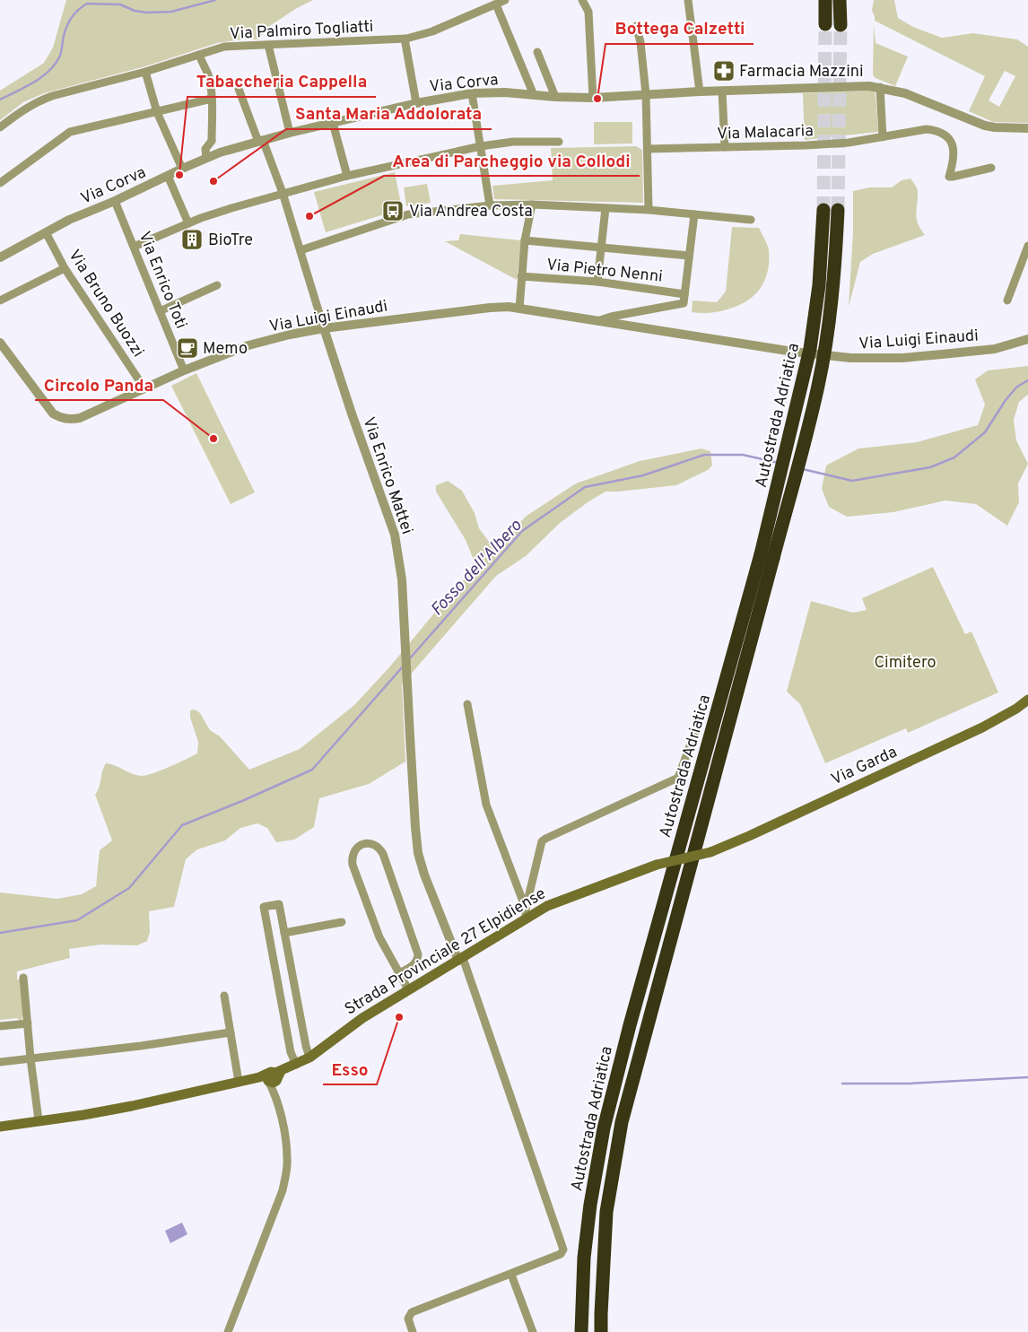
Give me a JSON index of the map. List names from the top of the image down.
{
  "streets": {
    "highway": ["Autostrada Adriatica"],
    "main road": ["Via Garda", "Strada Provinciale 27 Elpidiense"],
    "street": [
      "Via Palmiro Togliatti",
      "Via Corva",
      "Via Malacaria",
      "Via Pietro Nenni",
      "Via Enrico Toti",
      "Via Bruno Buozzi",
      "Via Luigi Einaudi",
      "Via Enrico Mattei"
    ]
  },
  "crossings": [
    ["Via Corva", "Via Enrico Toti"],
    ["Via Corva", "Via Bruno Buozzi"],
    ["Via Corva", "Via Enrico Mattei"],
    ["Via Pietro Nenni", "Via Luigi Einaudi"],
    ["Via Enrico Toti", "Via Luigi Einaudi"],
    ["Via Bruno Buozzi", "Via Luigi Einaudi"],
    ["Via Luigi Einaudi", "Via Enrico Mattei"],
    ["Via Enrico Mattei", "Strada Provinciale 27 Elpidiense"],
    ["Via Garda", "Strada Provinciale 27 Elpidiense"]
  ],
  "water": ["Fosso dell'Albero"],
  "parks": ["Cimitero"],
  "places": {
    "pharmacy": ["Farmacia Mazzini"],
    "other": [
      "Bottega Calzetti",
      "Tabaccheria Cappella",
      "Santa Maria Addolorata",
      "Area di Parcheggio via Collodi",
      "Circolo Panda",
      "Esso"
    ],
    "bus stop": ["Via Andrea Costa"],
    "building": ["BioTre"],
    "cafe": ["Memo"]
  }
}
